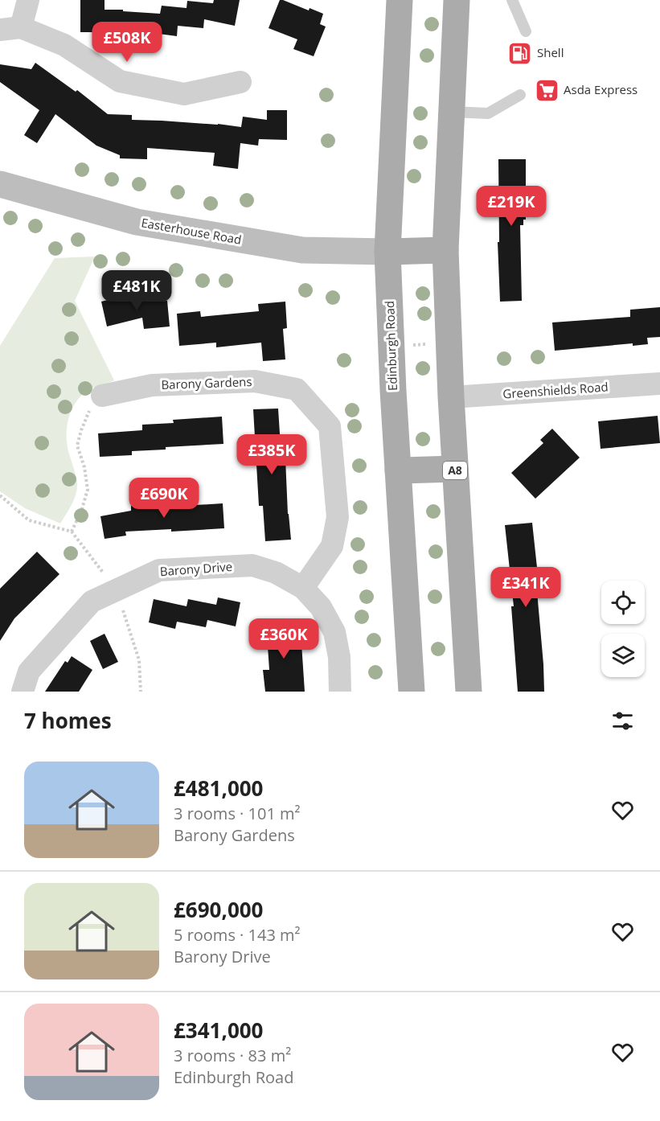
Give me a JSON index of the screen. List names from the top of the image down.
{
  "streets": {
    "main road": ["Edinburgh Road", "A8"],
    "street": [
      "Easterhouse Road",
      "Barony Gardens",
      "Greenshields Road",
      "Barony Drive"
    ]
  },
  "crossings": [
    ["Easterhouse Road", "Edinburgh Road"],
    ["Barony Gardens", "Barony Drive"],
    ["Greenshields Road", "A8"]
  ],
  "places": {
    "fuel station": ["Shell"],
    "supermarket": ["Asda Express"]
  },
  "page": {
    "price": [
      "£508K",
      "£219K",
      "£481K",
      "£385K",
      "£690K",
      "£341K",
      "£360K"
    ],
    "heading": "7 homes",
    "list": [
      {
        "name": "£481,000",
        "note": "3 rooms · 101 m² · Barony Gardens"
      },
      {
        "name": "£690,000",
        "note": "5 rooms · 143 m² · Barony Drive"
      },
      {
        "name": "£341,000",
        "note": "3 rooms · 83 m² · Edinburgh Road"
      }
    ]
  }
}
